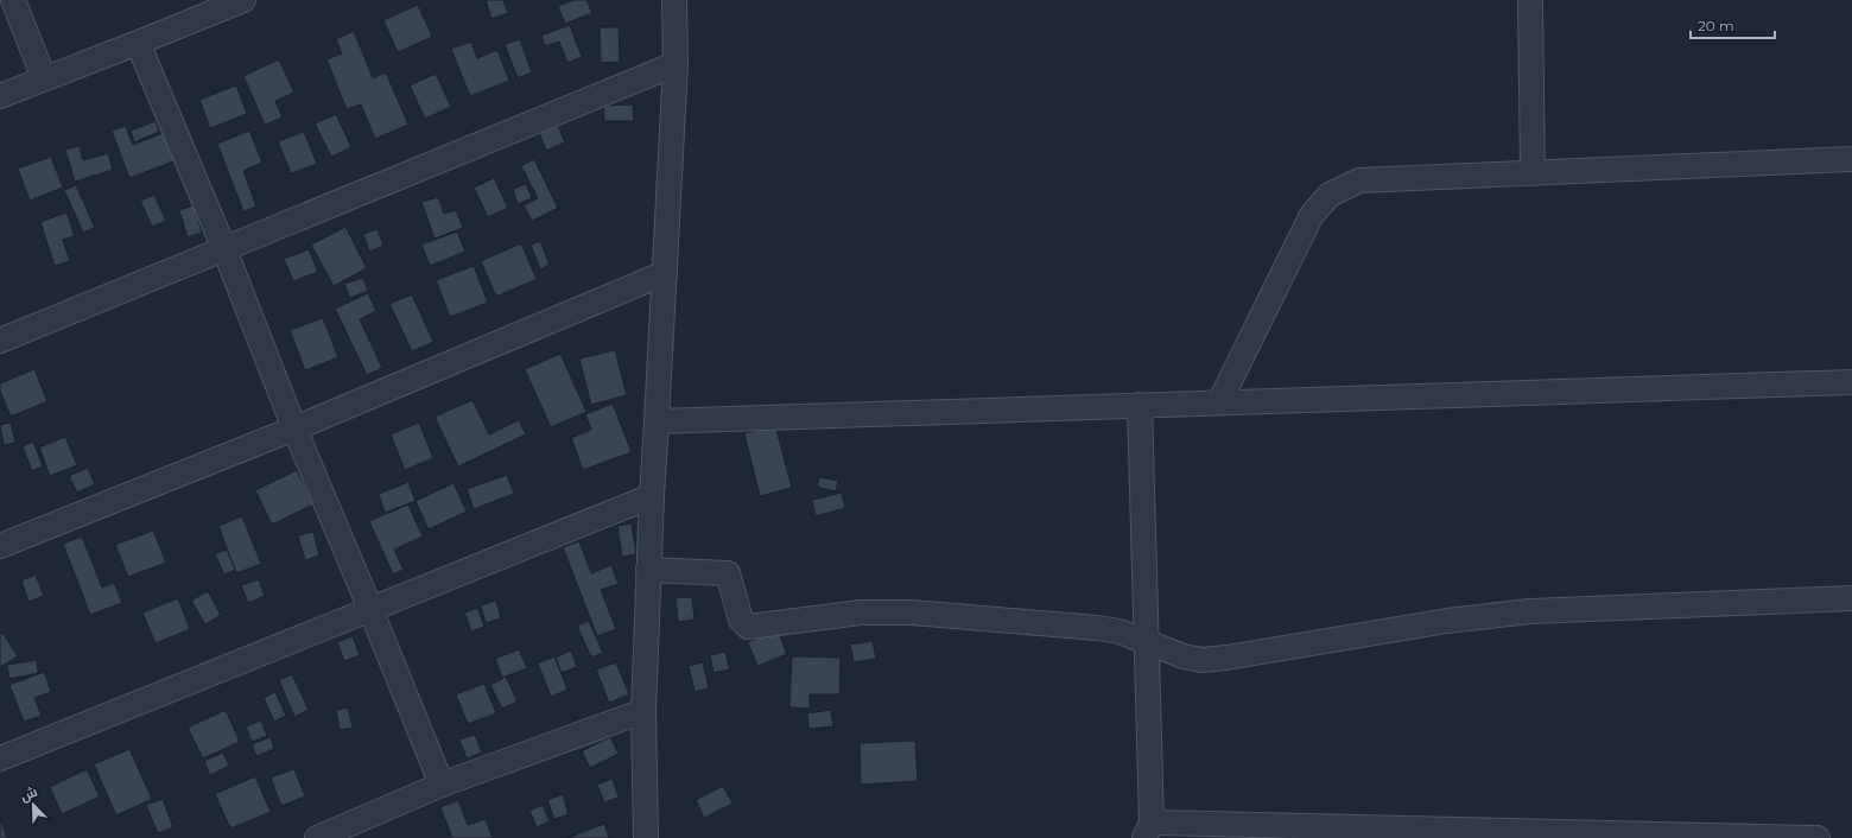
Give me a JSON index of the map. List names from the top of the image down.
{
  "scale_bar": "20 m",
  "north": "top left"
}
